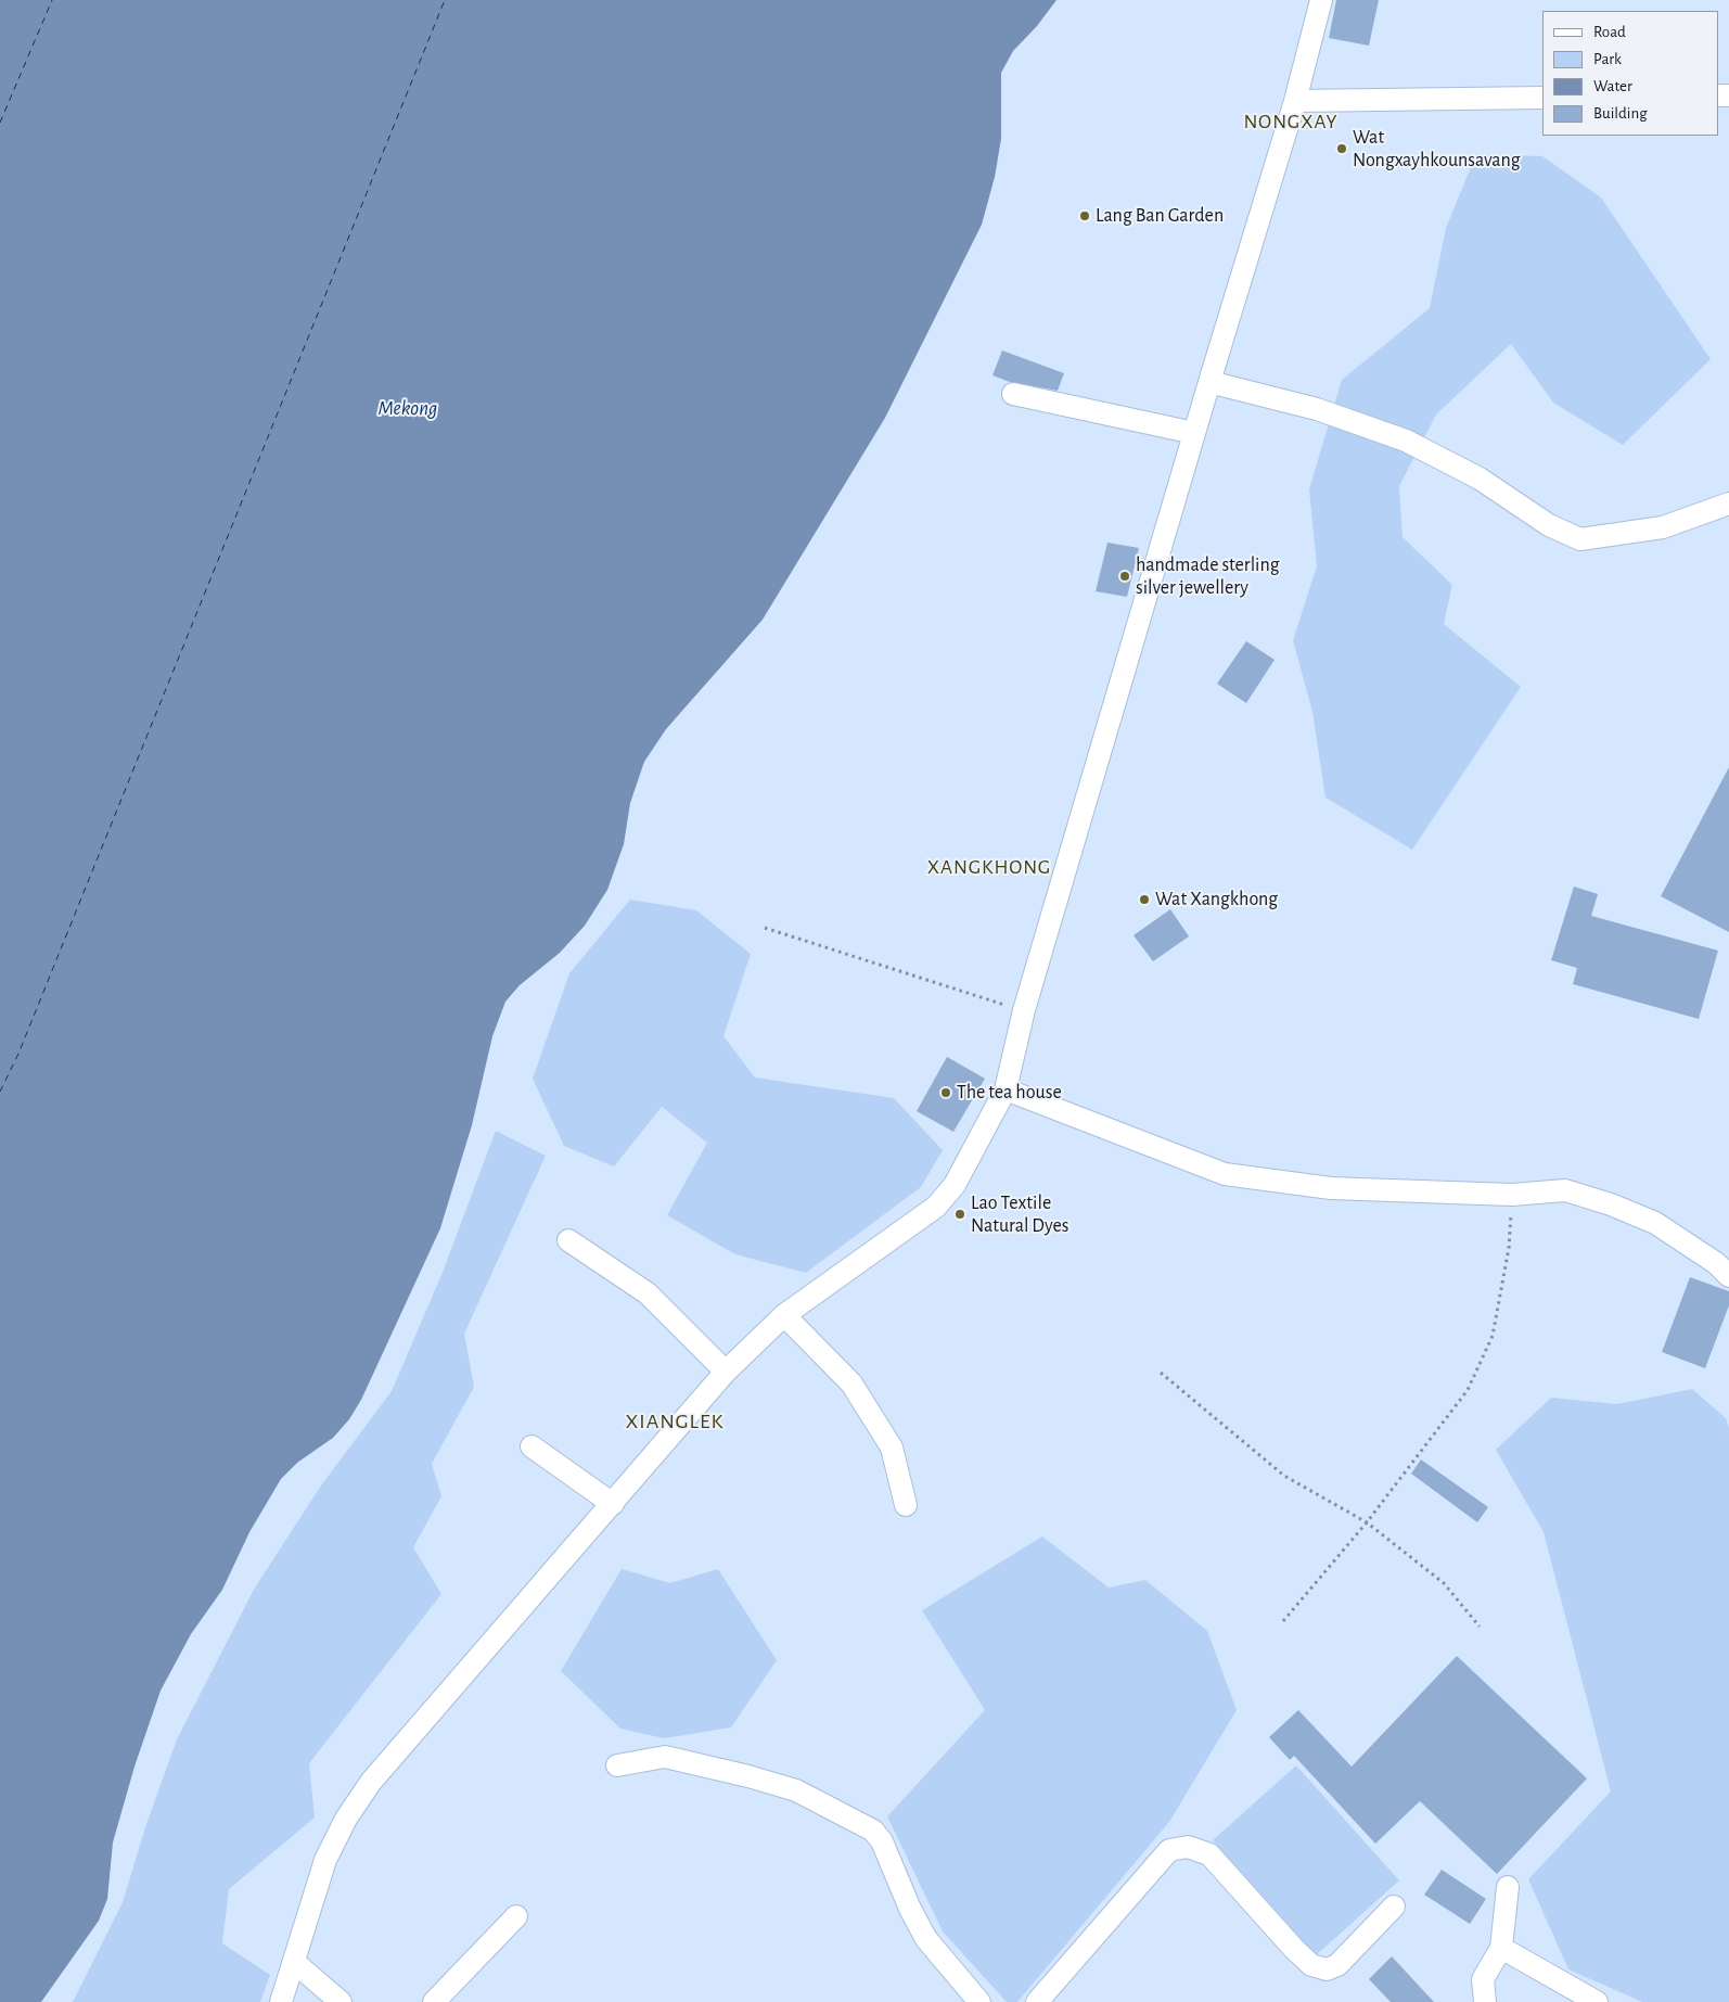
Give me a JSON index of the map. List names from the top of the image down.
{
  "districts": ["NONGXAY", "XANGKHONG", "XIANGLEK"],
  "water": ["Mekong"],
  "places": [
    "Wat Nongxayhkounsavang",
    "Lang Ban Garden",
    "handmade sterling silver jewellery",
    "Wat Xangkhong",
    "The tea house",
    "Lao Textile Natural Dyes"
  ],
  "legend": [
    "Road",
    "Park",
    "Water",
    "Building"
  ]
}
